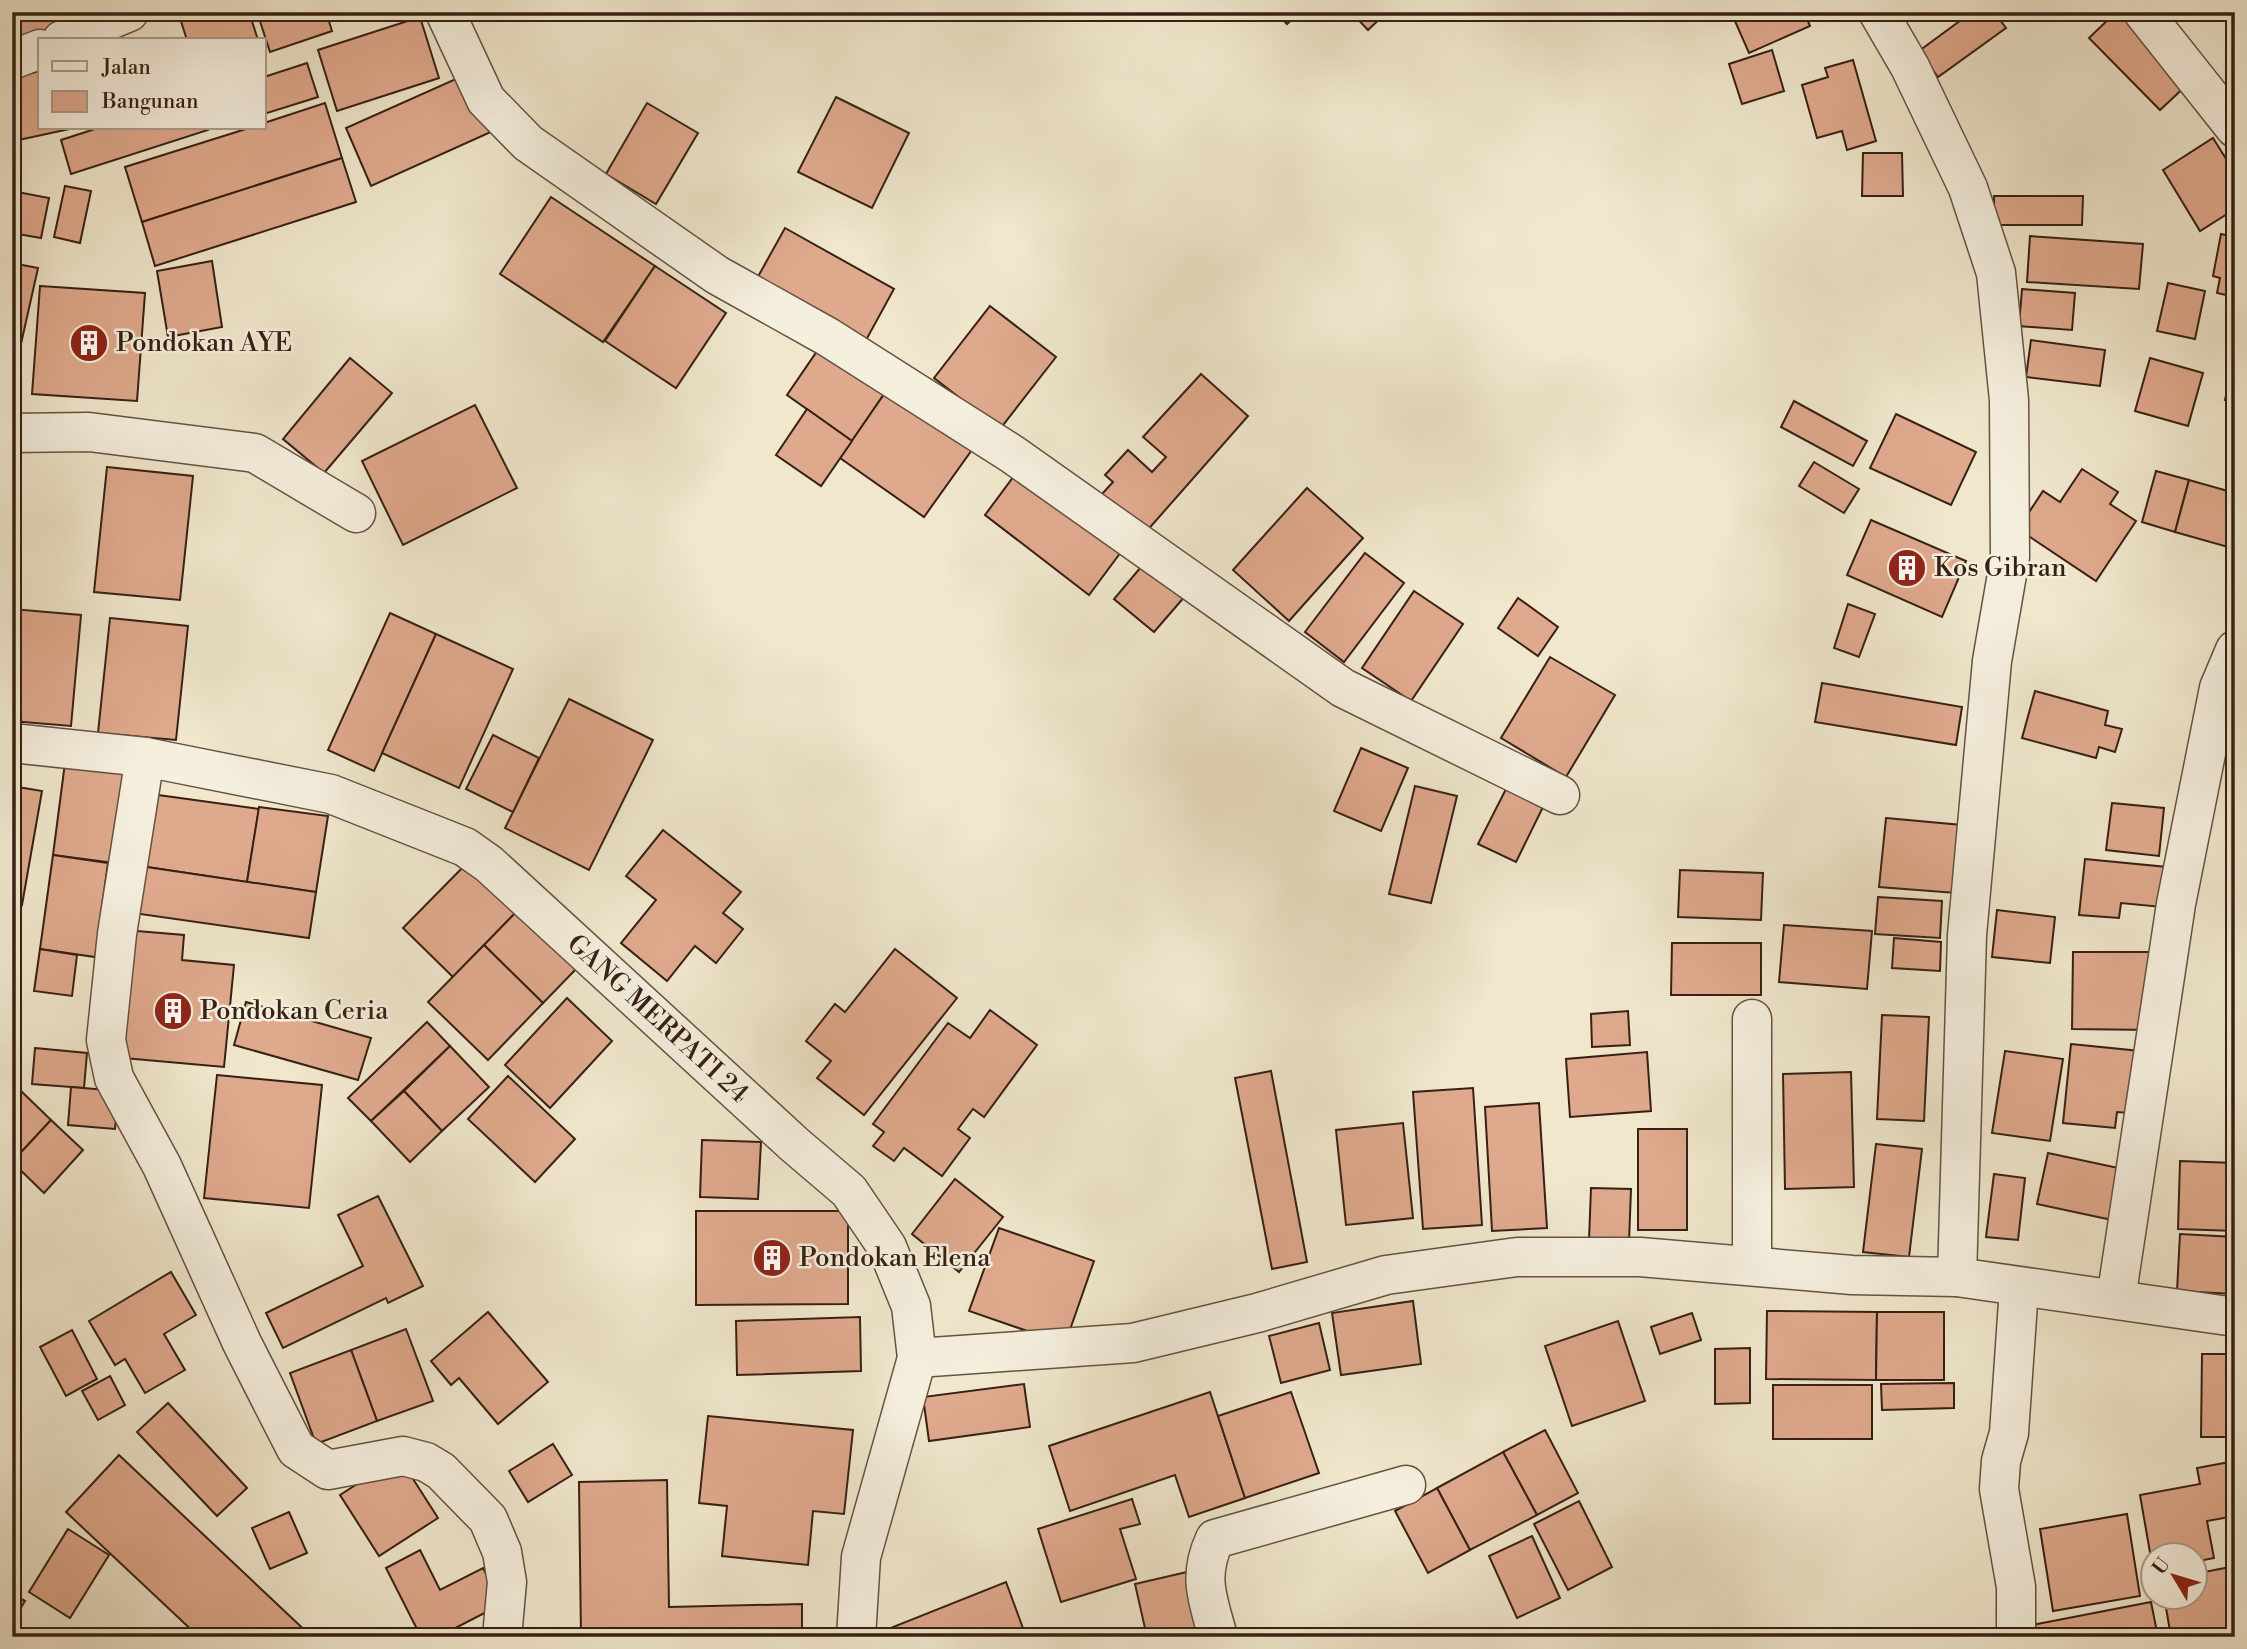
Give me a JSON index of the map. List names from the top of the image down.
{
  "streets": {
    "street": ["GANG MERPATI 24"]
  },
  "places": {
    "building": [
      "Pondokan AYE",
      "Kos Gibran",
      "Pondokan Ceria",
      "Pondokan Elena"
    ]
  },
  "legend": ["Jalan", "Bangunan"],
  "north": "top left"
}
